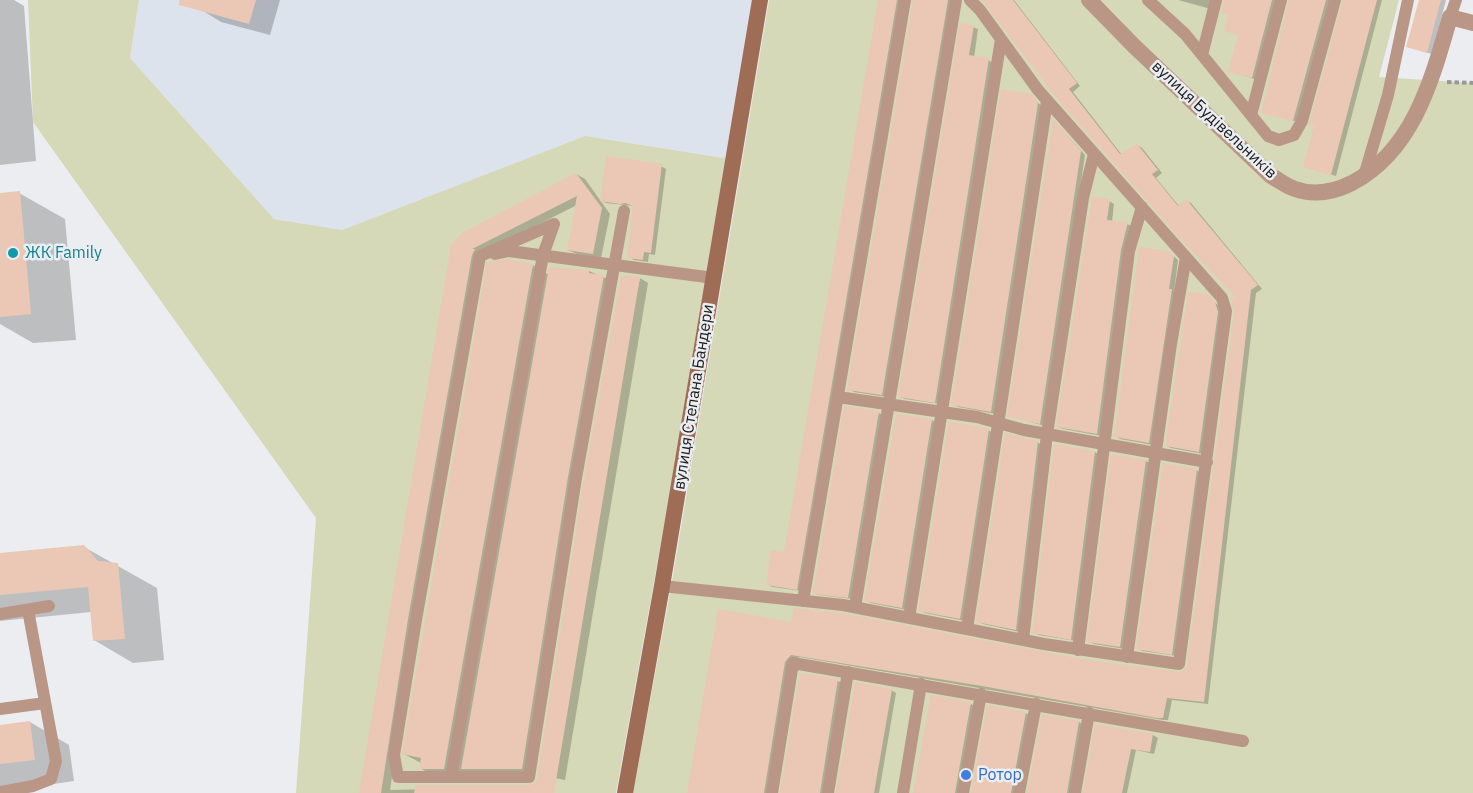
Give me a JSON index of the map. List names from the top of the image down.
{
  "streets": {
    "main road": ["вулиця Степана Бандери"],
    "street": ["вулиця Будівельників"]
  },
  "places": ["ЖК Family", "Ротор"]
}
